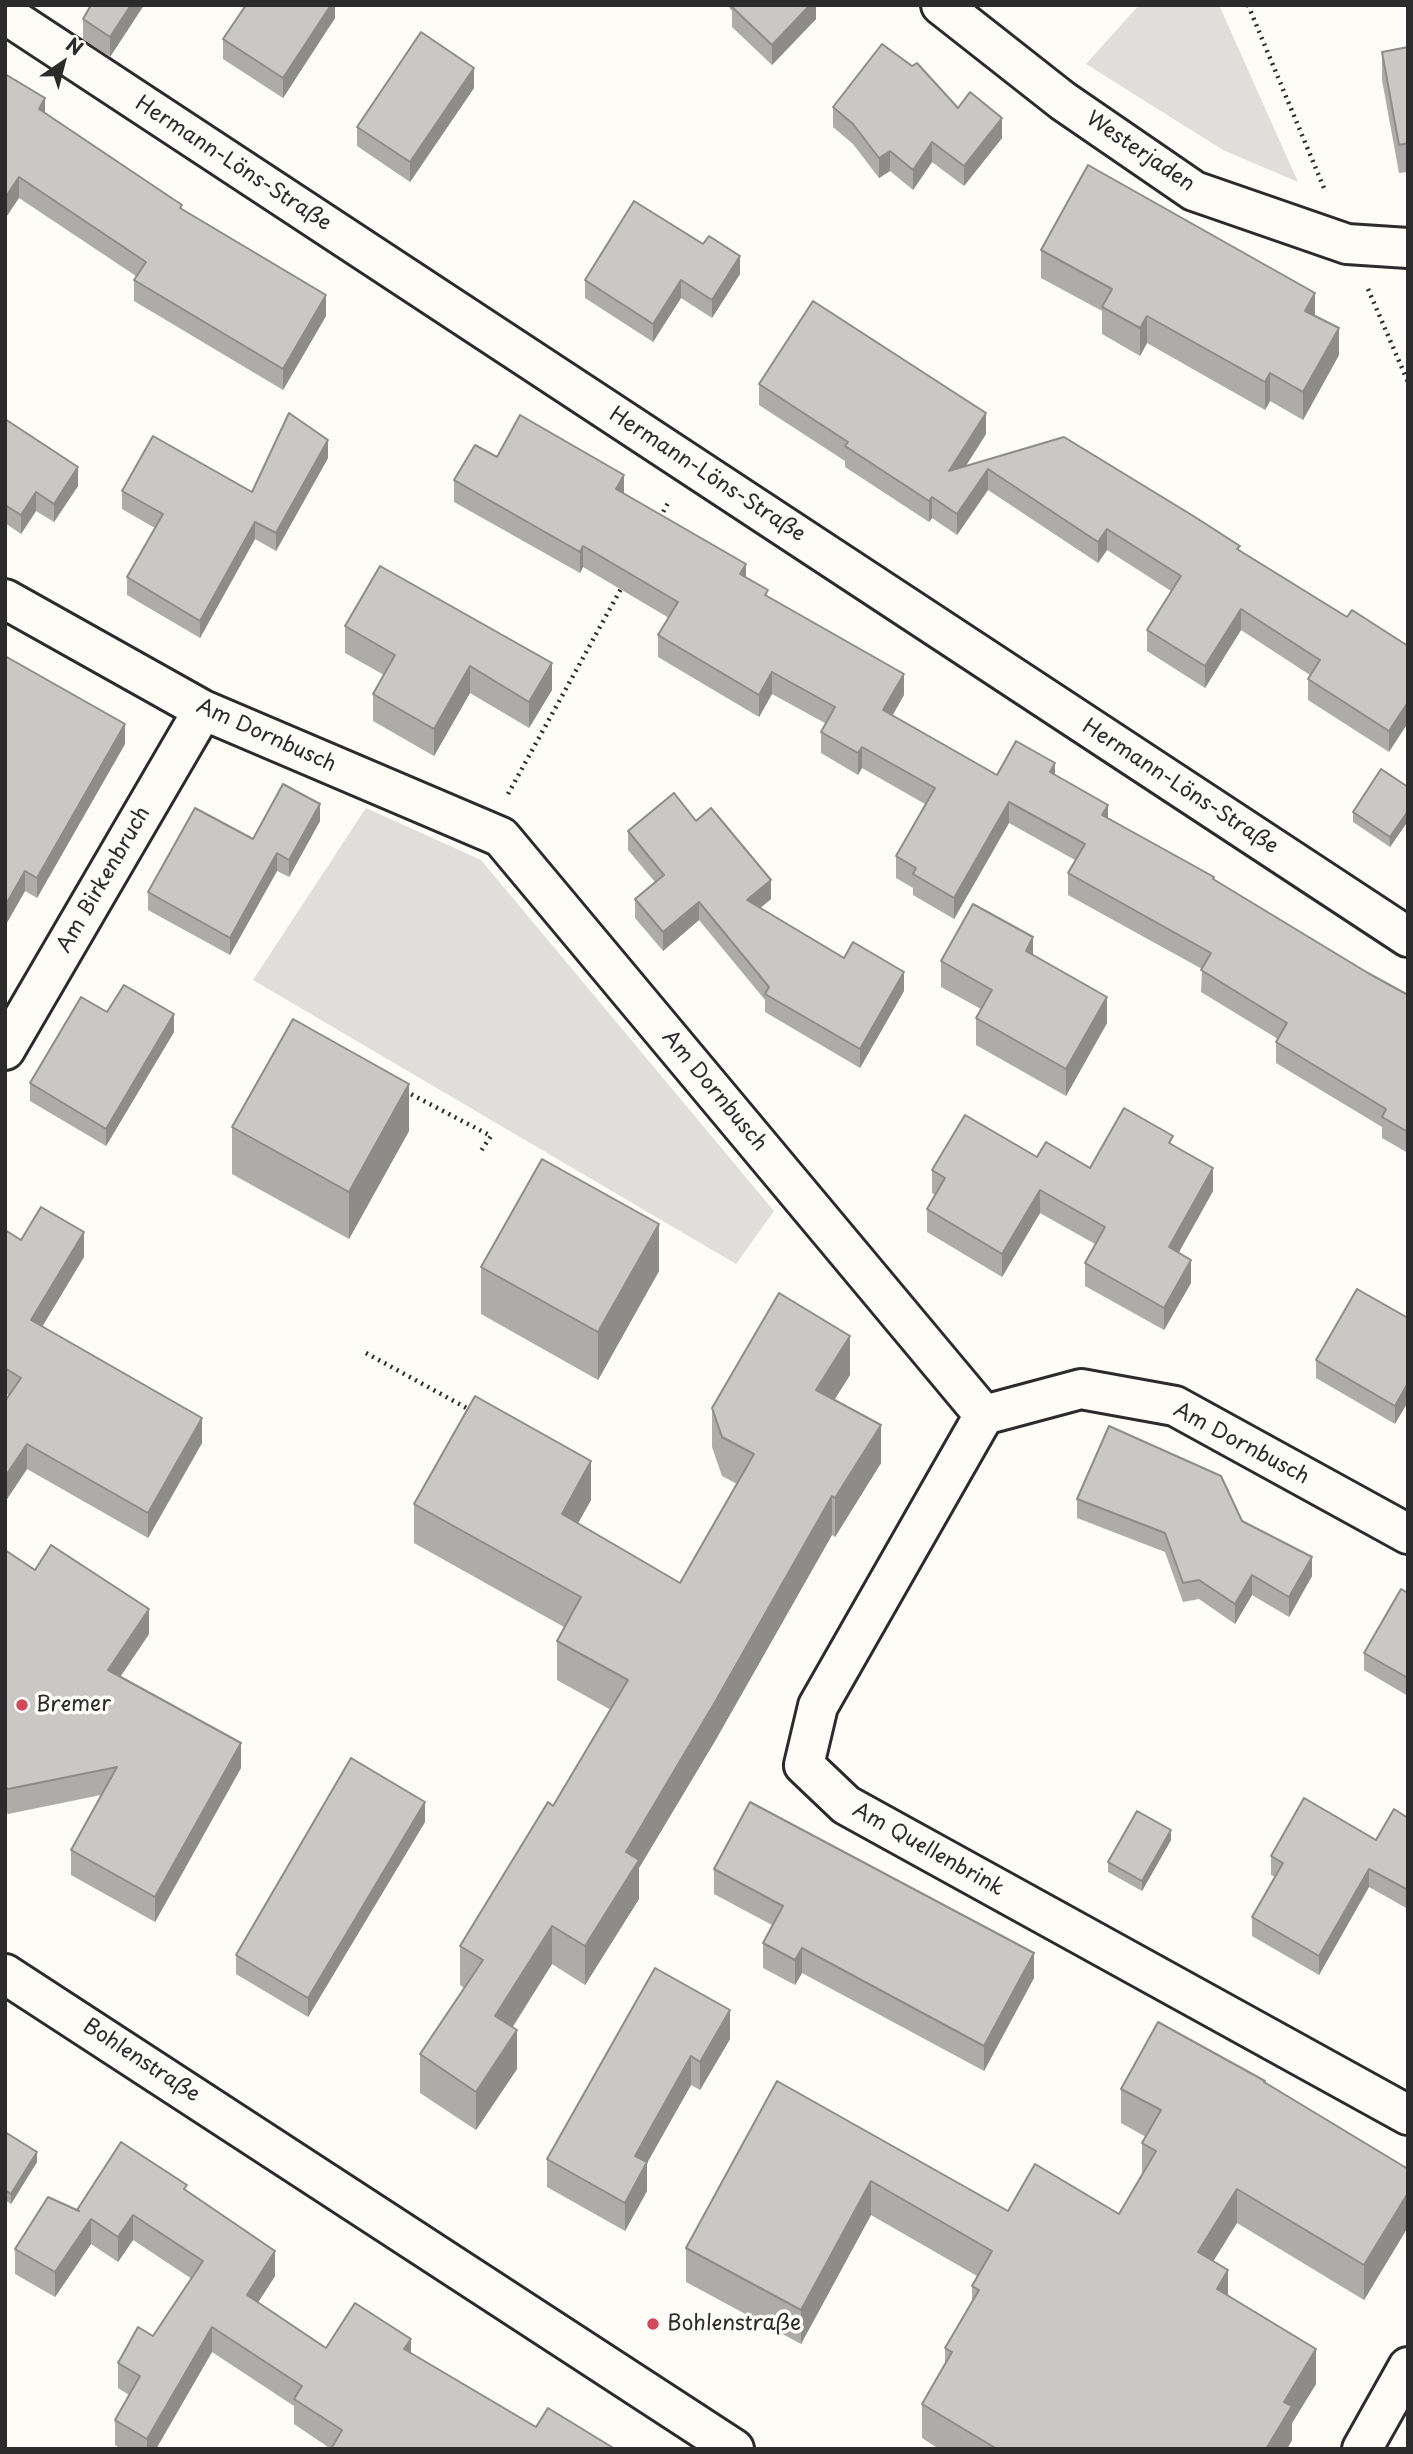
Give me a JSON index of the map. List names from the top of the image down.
{
  "streets": {
    "street": [
      "Westerjaden",
      "Hermann-Löns-Straße",
      "Am Dornbusch",
      "Am Birkenbruch",
      "Am Quellenbrink",
      "Bohlenstraße"
    ]
  },
  "crossings": [
    ["Am Dornbusch", "Am Birkenbruch"],
    ["Am Dornbusch", "Am Quellenbrink"]
  ],
  "places": ["Bremer", "Bohlenstraße"],
  "north": "top right"
}
